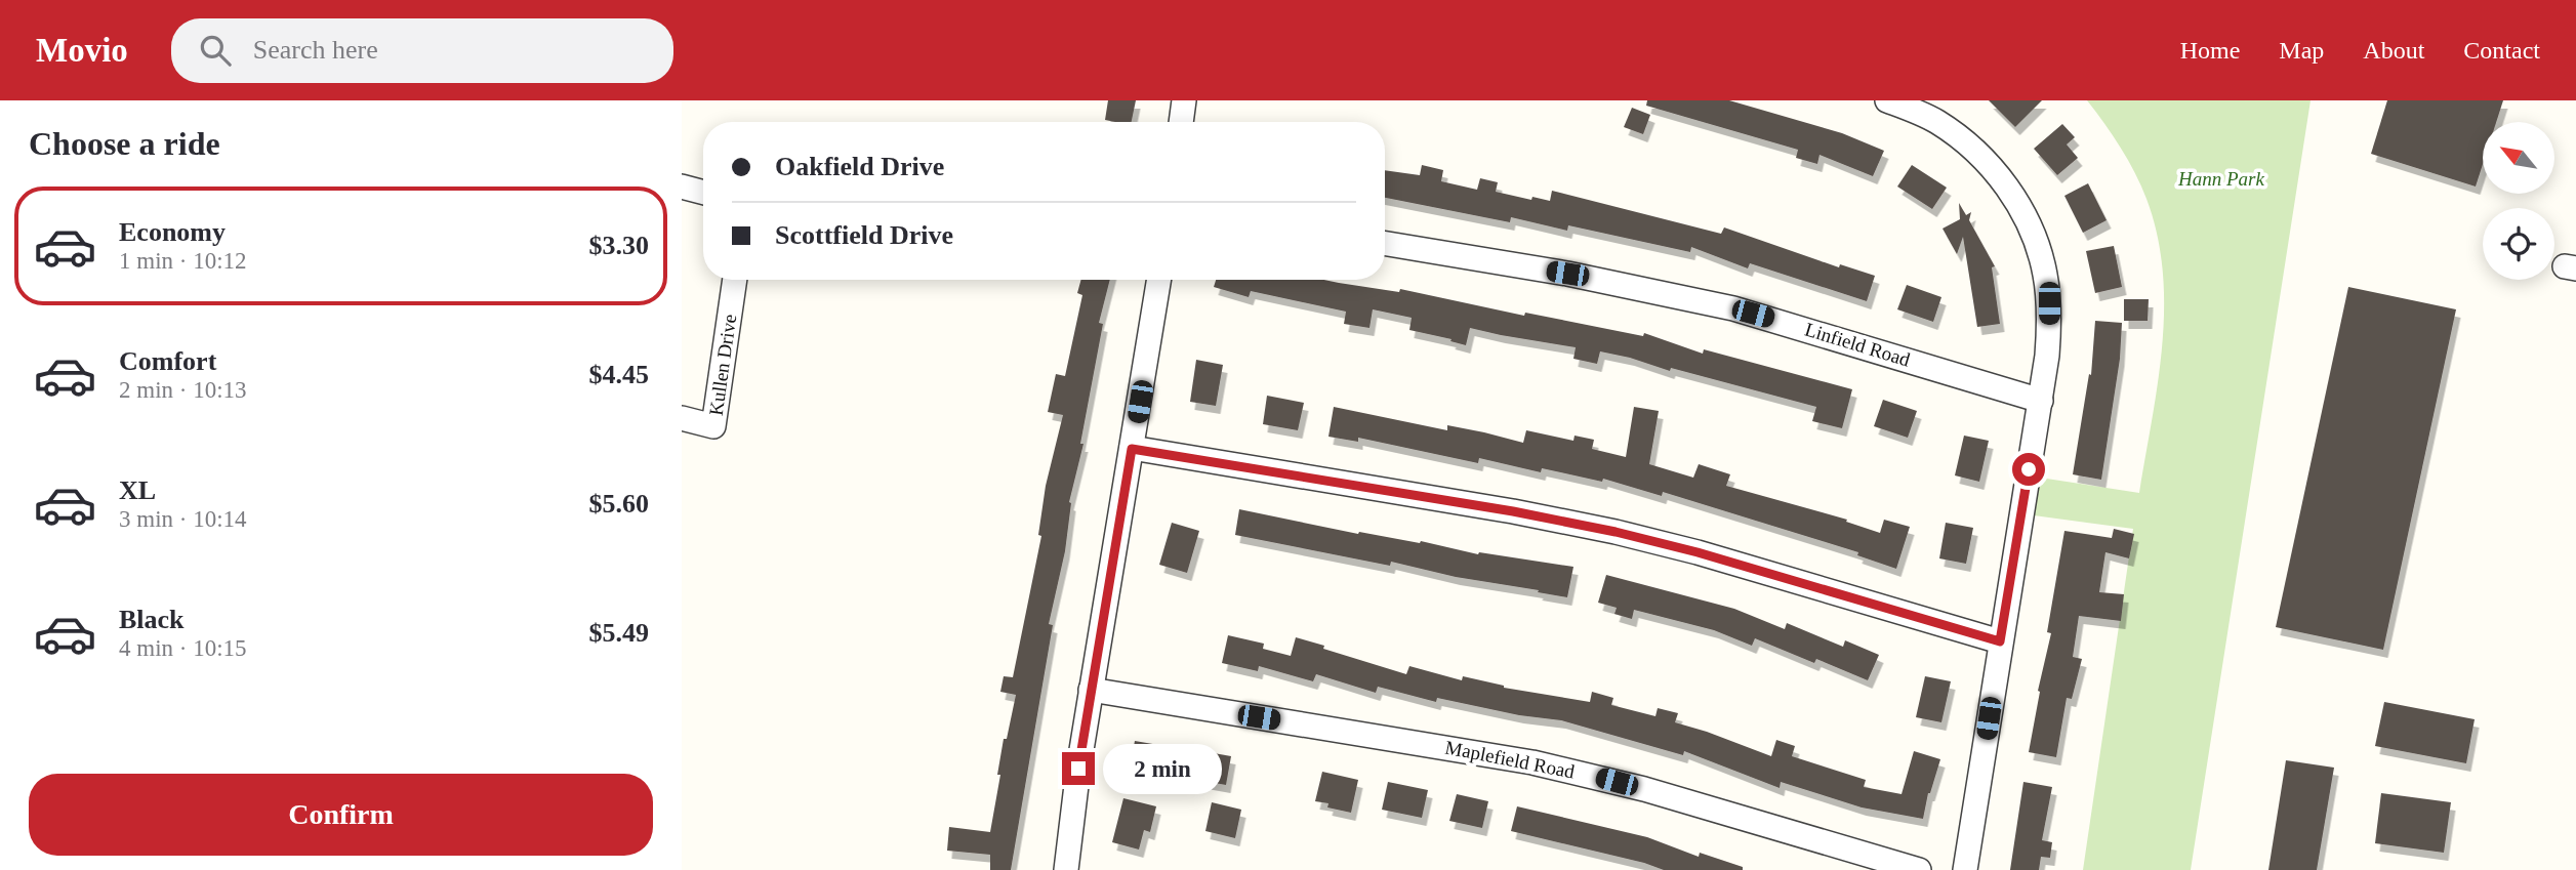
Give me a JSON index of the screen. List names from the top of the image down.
{
  "streets": {
    "street": ["Linfield Road", "Kullen Drive", "Maplefield Road"]
  },
  "parks": ["Hann Park"],
  "north": "top left",
  "page": {
    "header": "Movio",
    "search": "Search here",
    "nav": [
      "Home",
      "Map",
      "About",
      "Contact"
    ],
    "heading": "Choose a ride",
    "banner": ["Oakfield Drive", "Scottfield Drive"],
    "list": [
      {
        "name": "Economy",
        "note": "1 min · 10:12",
        "value": "$3.30"
      },
      {
        "name": "Comfort",
        "note": "2 min · 10:13",
        "value": "$4.45"
      },
      {
        "name": "XL",
        "note": "3 min · 10:14",
        "value": "$5.60"
      },
      {
        "name": "Black",
        "note": "4 min · 10:15",
        "value": "$5.49"
      }
    ],
    "bubble": "2 min",
    "buttons": "Confirm"
  }
}
